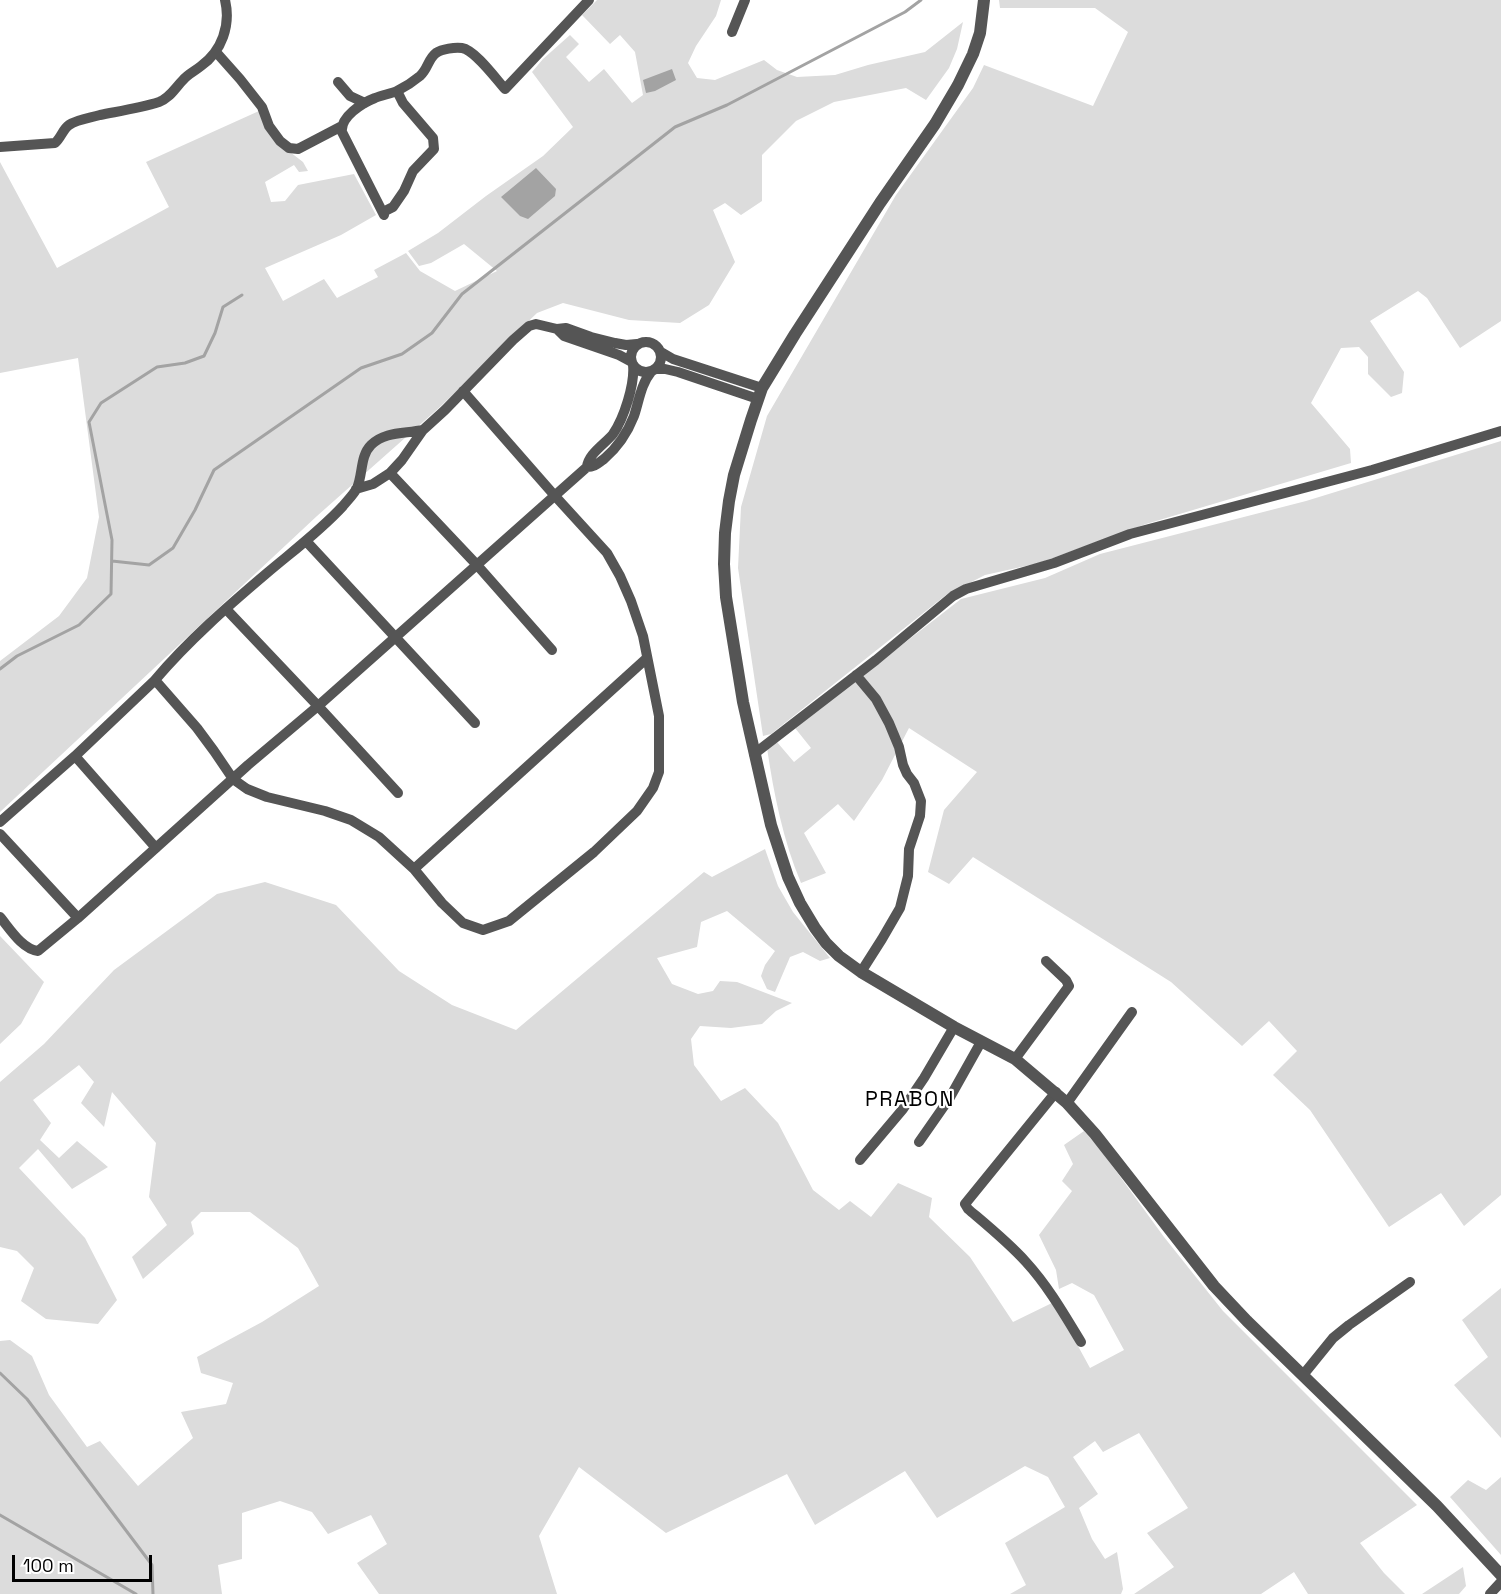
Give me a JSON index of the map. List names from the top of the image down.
{
  "districts": ["PRABON"],
  "scale_bar": "100 m"
}
